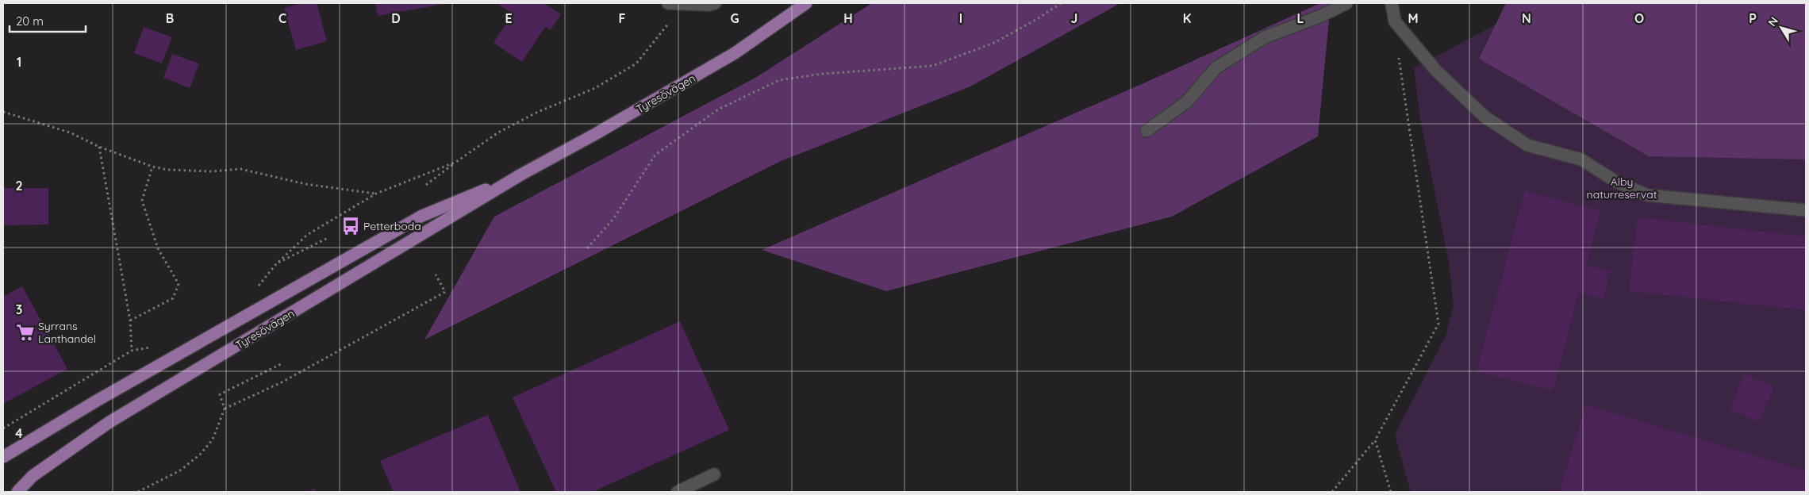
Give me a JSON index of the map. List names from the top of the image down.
{
  "streets": {
    "main road": ["Tyresövägen"]
  },
  "parks": ["Alby naturreservat"],
  "places": {
    "bus stop": ["Petterboda"],
    "supermarket": ["Syrrans Lanthandel"]
  },
  "scale_bar": "20 m",
  "north": "top left",
  "grid": {
    "columns": [
      "B",
      "C",
      "D",
      "E",
      "F",
      "G",
      "H",
      "I",
      "J",
      "K",
      "L",
      "M",
      "N",
      "O",
      "P"
    ],
    "rows": [
      "1",
      "2",
      "3",
      "4"
    ]
  }
}
